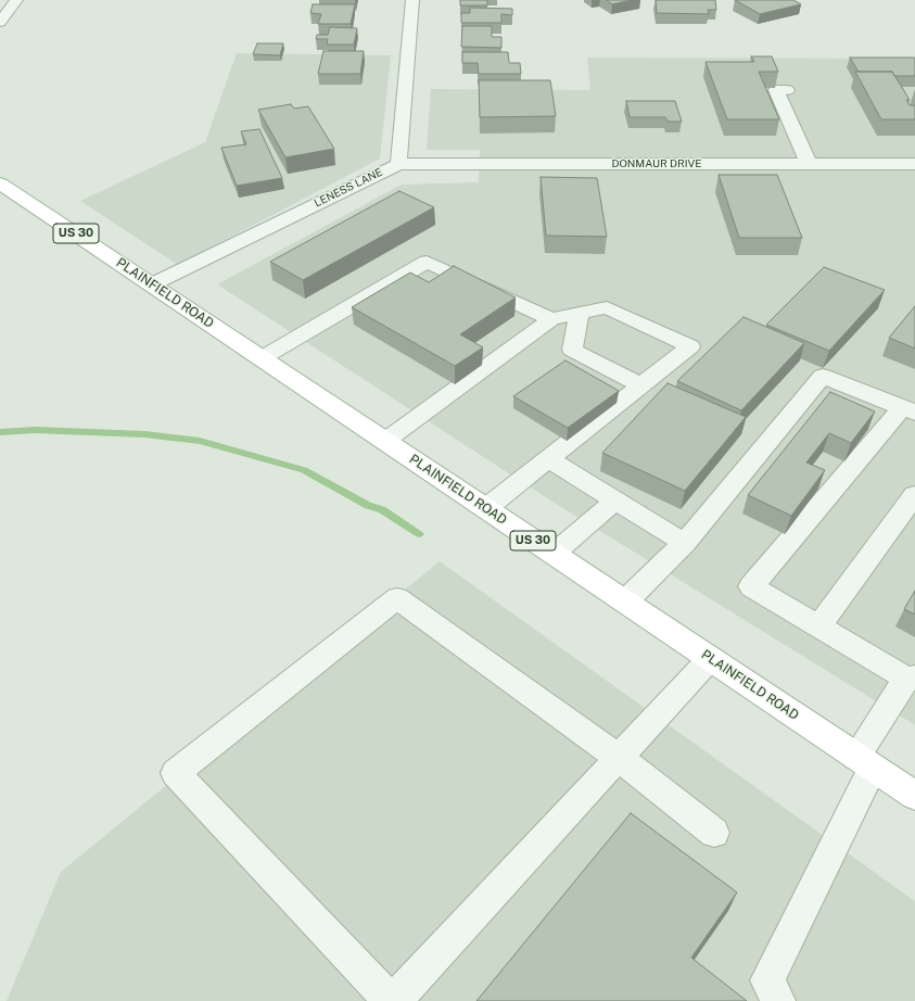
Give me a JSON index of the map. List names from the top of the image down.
{
  "streets": {
    "main road": ["US 30", "PLAINFIELD ROAD"],
    "street": ["DONMAUR DRIVE", "LENESS LANE"]
  },
  "crossings": [
    ["DONMAUR DRIVE", "LENESS LANE"],
    ["LENESS LANE", "PLAINFIELD ROAD"]
  ]
}
